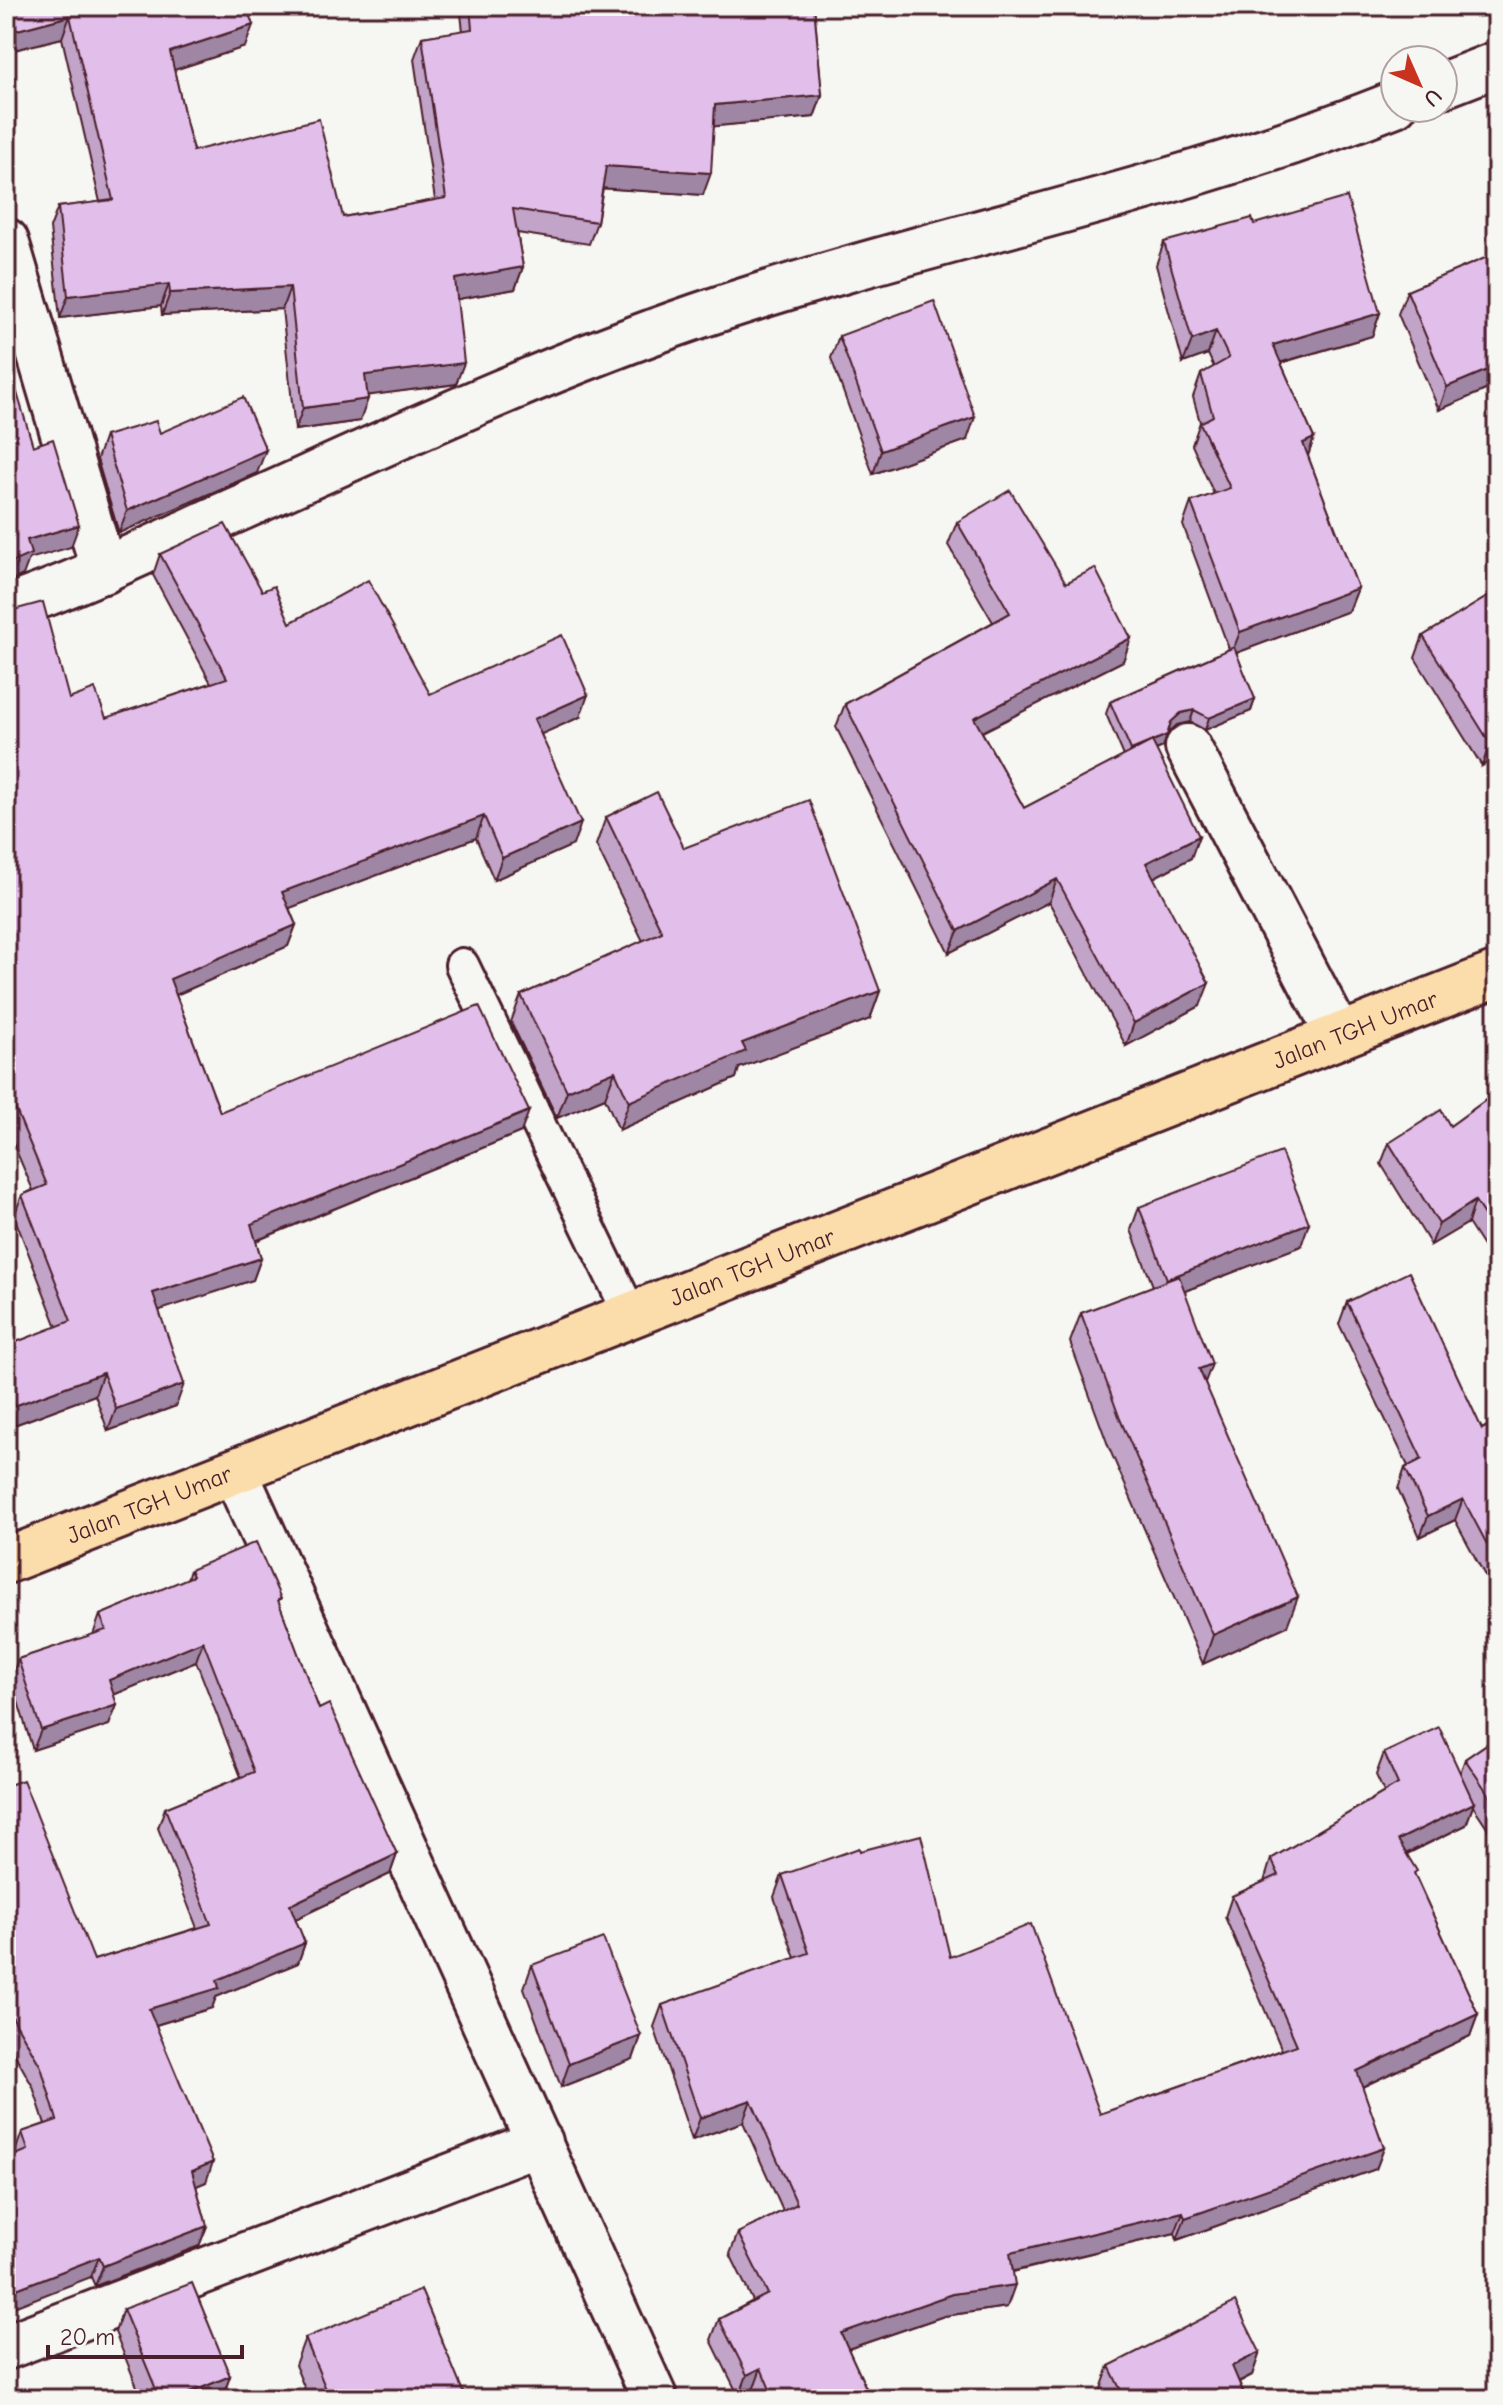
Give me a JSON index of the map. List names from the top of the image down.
{
  "streets": {
    "main road": ["Jalan TGH Umar"]
  },
  "scale_bar": "20 m",
  "north": "bottom right"
}
